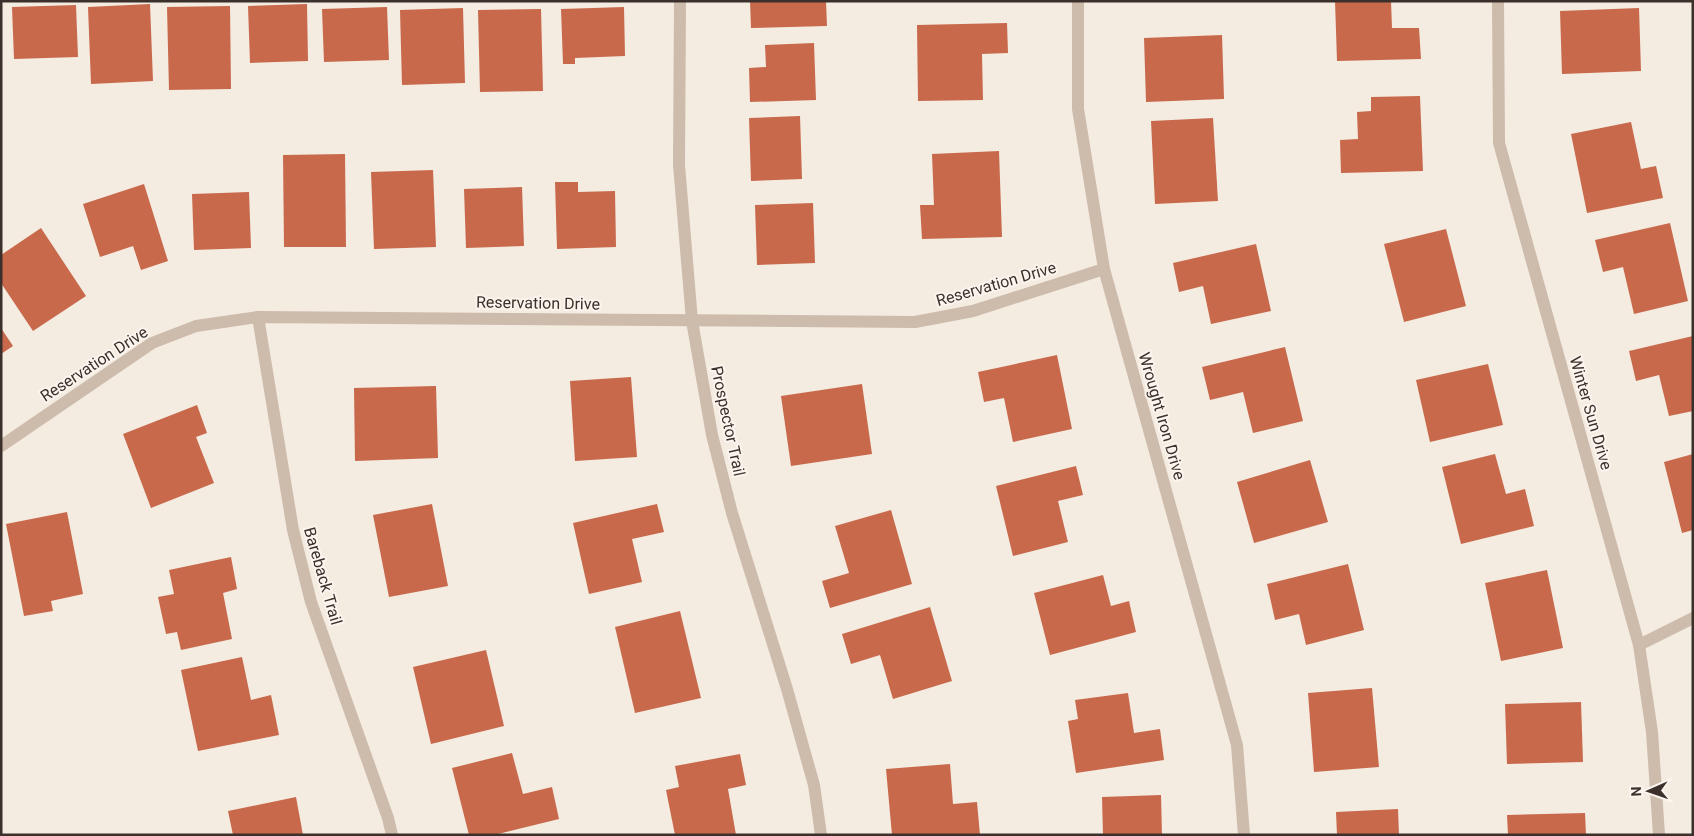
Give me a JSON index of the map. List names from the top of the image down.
{
  "streets": {
    "street": [
      "Reservation Drive",
      "Winter Sun Drive",
      "Wrought Iron Drive",
      "Prospector Trail",
      "Bareback Trail"
    ]
  },
  "crossings": [
    ["Reservation Drive", "Wrought Iron Drive"],
    ["Reservation Drive", "Prospector Trail"],
    ["Reservation Drive", "Bareback Trail"]
  ],
  "north": "left"
}
